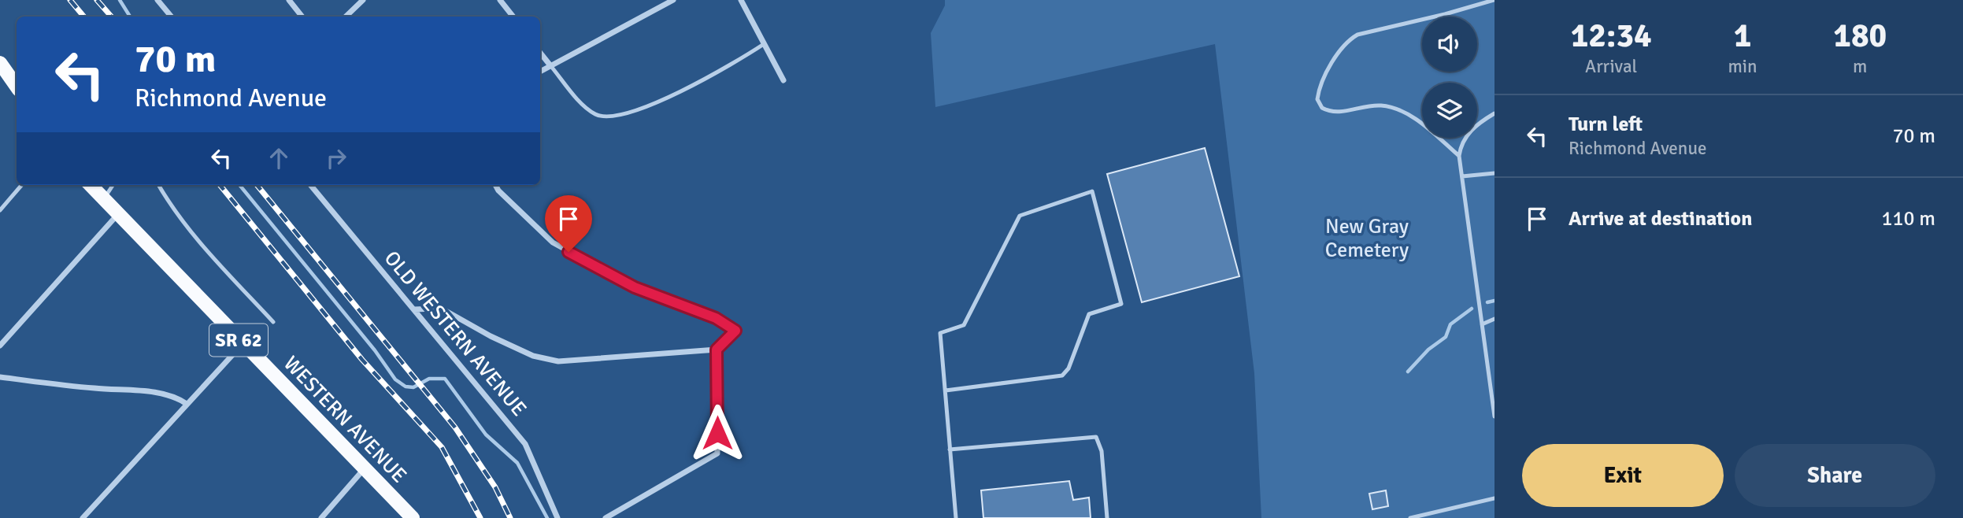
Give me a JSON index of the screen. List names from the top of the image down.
{
  "streets": {
    "main road": ["SR 62", "WESTERN AVENUE"],
    "street": ["OLD WESTERN AVENUE"]
  },
  "parks": ["New Gray Cemetery"],
  "page": {
    "eta": [
      "12:34",
      "Arrival",
      "1",
      "min",
      "180",
      "m"
    ],
    "turn": ["70 m", "Richmond Avenue"],
    "list": [
      {
        "name": "Turn left",
        "note": "Richmond Avenue",
        "value": "70 m"
      },
      {
        "name": "Arrive at destination",
        "value": "110 m"
      }
    ],
    "buttons": ["Exit", "Share"]
  }
}
